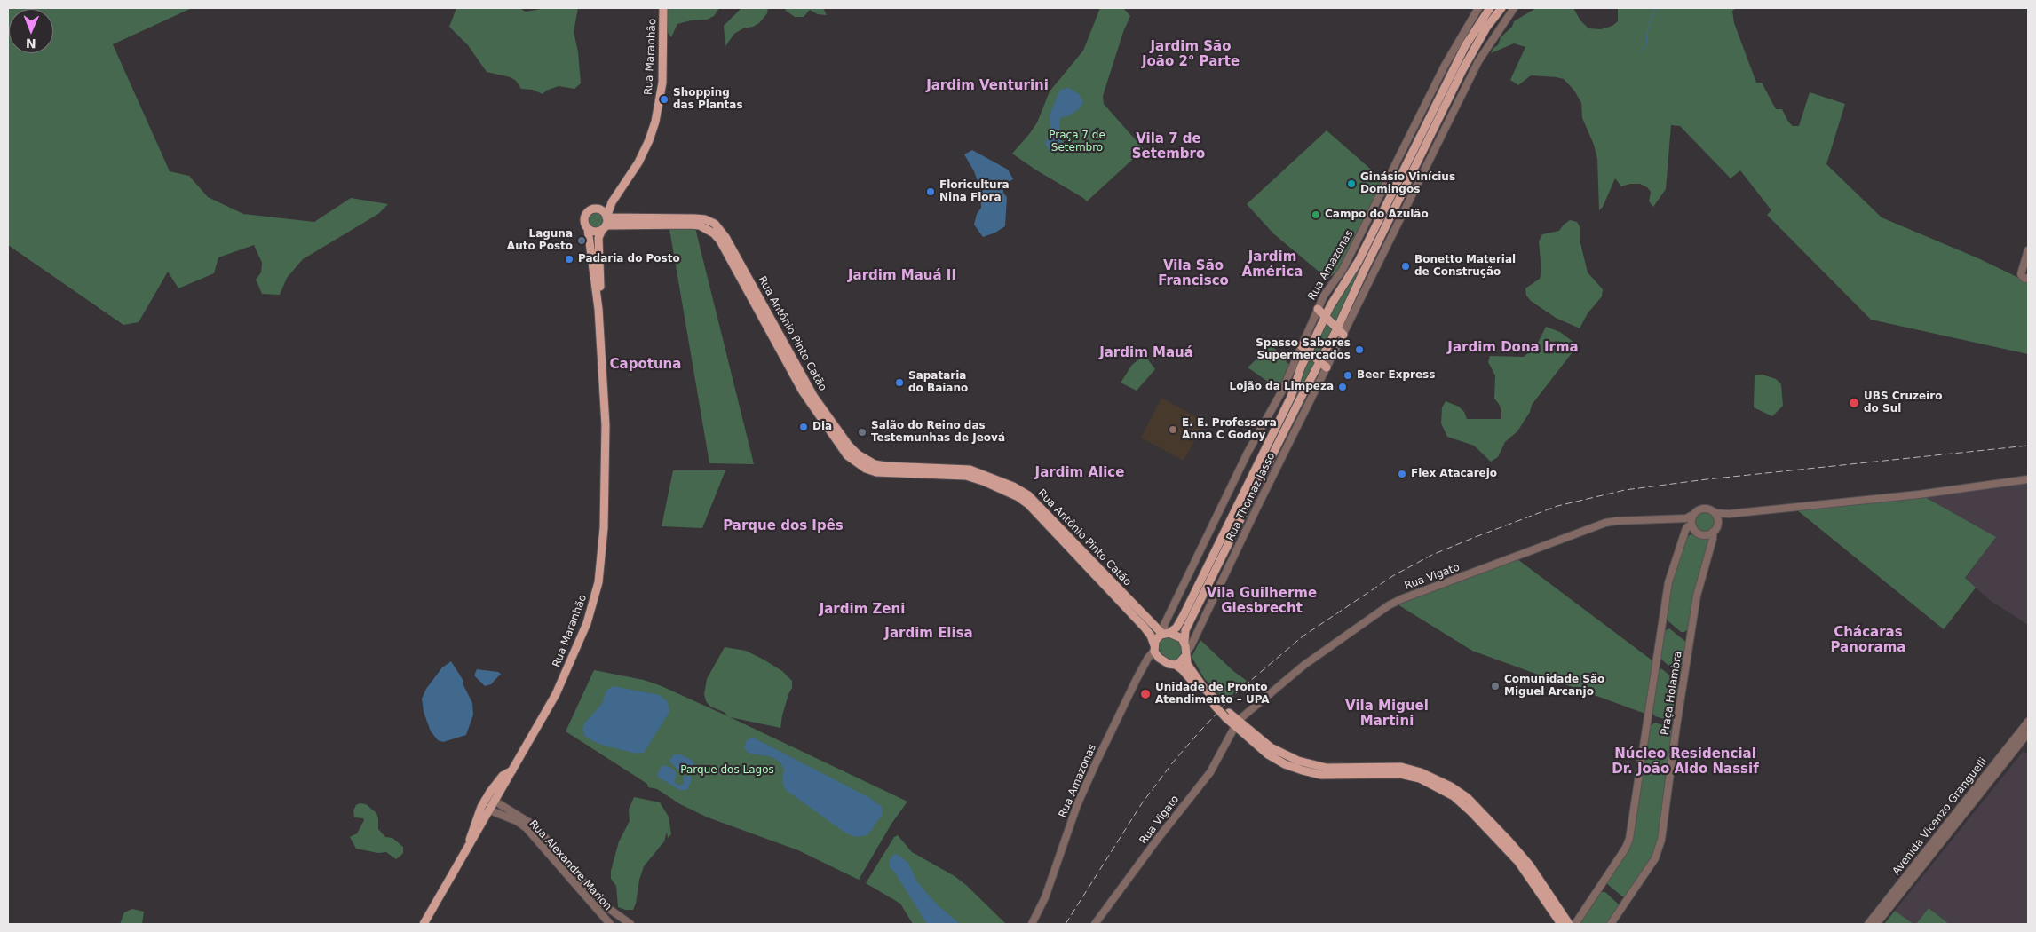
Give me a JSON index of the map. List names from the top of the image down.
{
  "streets": {
    "main road": ["Rua Maranhão", "Rua Antônio Pinto Catão"],
    "street": [
      "Rua Amazonas",
      "Rua Thomaz Jasso",
      "Rua Vigato",
      "Praça Holambra",
      "Avenida Vicenzo Granguelli",
      "Rua Alexandre Marion"
    ]
  },
  "crossings": [
    ["Rua Maranhão", "Rua Antônio Pinto Catão"],
    ["Rua Maranhão", "Rua Alexandre Marion"],
    ["Rua Amazonas", "Rua Antônio Pinto Catão"],
    ["Rua Amazonas", "Rua Thomaz Jasso"],
    ["Rua Antônio Pinto Catão", "Rua Thomaz Jasso"]
  ],
  "districts": [
    "Jardim São João 2° Parte",
    "Jardim Venturini",
    "Vila 7 de Setembro",
    "Jardim América",
    "Vila São Francisco",
    "Jardim Mauá II",
    "Jardim Dona Irma",
    "Jardim Mauá",
    "Capotuna",
    "Jardim Alice",
    "Parque dos Ipês",
    "Vila Guilherme Giesbrecht",
    "Jardim Zeni",
    "Chácaras Panorama",
    "Jardim Elisa",
    "Vila Miguel Martini",
    "Núcleo Residencial Dr. João Aldo Nassif"
  ],
  "parks": ["Praça 7 de Setembro", "Parque dos Lagos"],
  "places": [
    "Shopping das Plantas",
    "Ginásio Vinícius Domingos",
    "Floricultura Nina Flora",
    "Campo do Azulão",
    "Laguna Auto Posto",
    "Padaria do Posto",
    "Bonetto Material de Construção",
    "Spasso Sabores Supermercados",
    "Beer Express",
    "Sapataria do Baiano",
    "Lojão da Limpeza",
    "UBS Cruzeiro do Sul",
    "Dia",
    "E. E. Professora Anna C Godoy",
    "Salão do Reino das Testemunhas de Jeová",
    "Flex Atacarejo",
    "Comunidade São Miguel Arcanjo",
    "Unidade de Pronto Atendimento – UPA"
  ],
  "north": "bottom"
}
